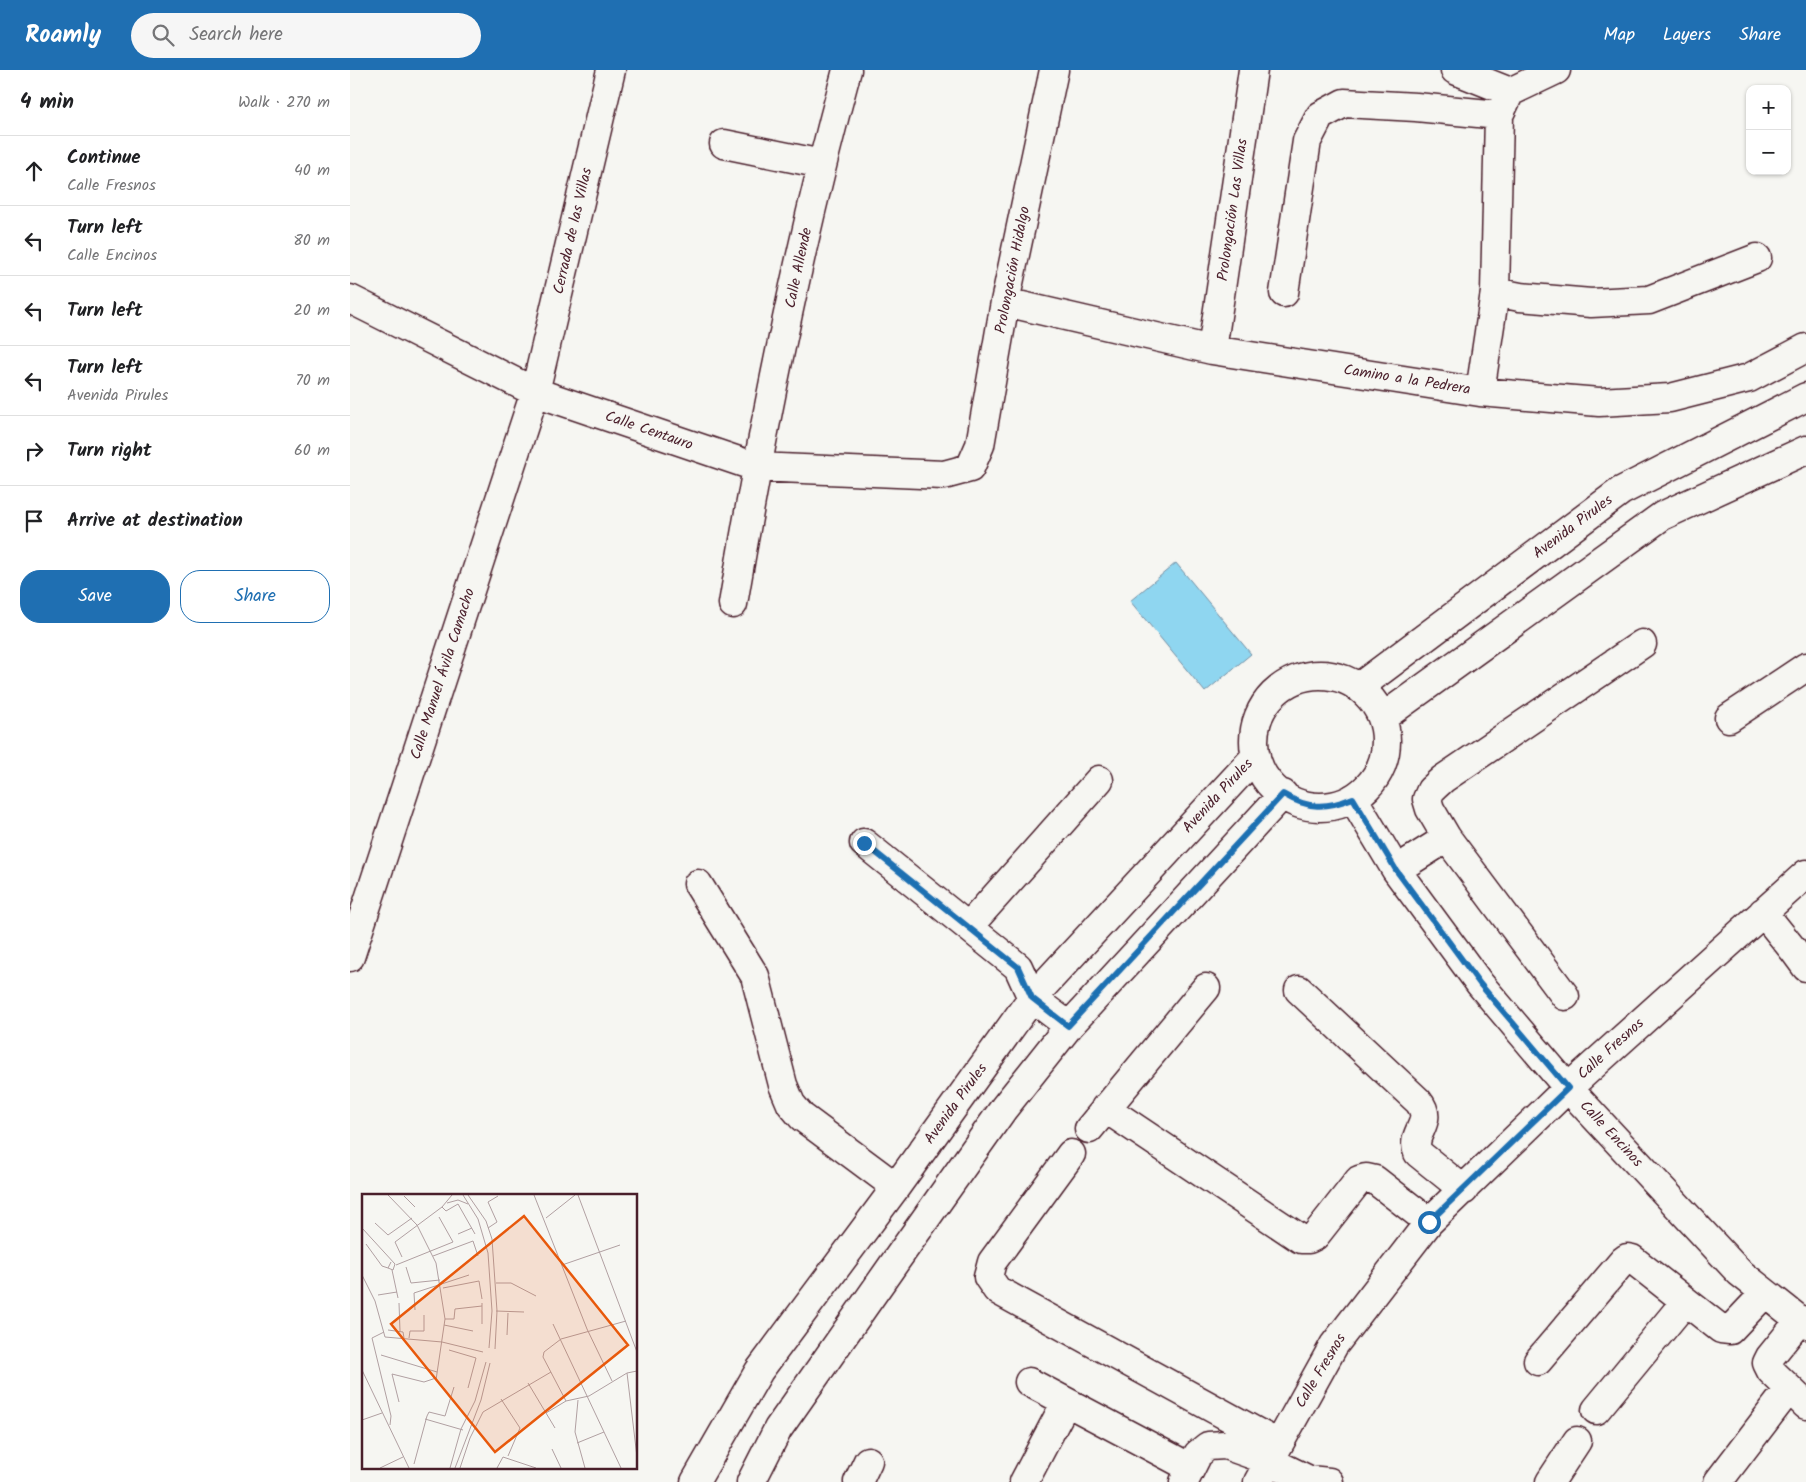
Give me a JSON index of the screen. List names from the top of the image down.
{
  "streets": {
    "street": [
      "Prolongación Las Villas",
      "Cerrada de las Villas",
      "Calle Allende",
      "Prolongación Hidalgo",
      "Camino a la Pedrera",
      "Calle Centauro",
      "Avenida Pirules",
      "Calle Manuel Ávila Camacho",
      "Calle Fresnos",
      "Calle Encinos"
    ]
  },
  "crossings": [
    ["Prolongación Las Villas", "Camino a la Pedrera"],
    ["Cerrada de las Villas", "Calle Centauro"],
    ["Cerrada de las Villas", "Calle Manuel Ávila Camacho"],
    ["Calle Allende", "Calle Centauro"],
    ["Prolongación Hidalgo", "Camino a la Pedrera"],
    ["Prolongación Hidalgo", "Calle Centauro"],
    ["Calle Centauro", "Calle Manuel Ávila Camacho"],
    ["Avenida Pirules", "Calle Encinos"],
    ["Calle Fresnos", "Calle Encinos"]
  ],
  "page": {
    "header": "Roamly",
    "search": "Search here",
    "nav": ["Map", "Layers", "Share"],
    "heading": ["4 min", "Walk · 270 m"],
    "map_buttons": ["+", "−"],
    "list": [
      ["Continue", "Calle Fresnos", "40 m"],
      ["Turn left", "Calle Encinos", "80 m"],
      ["Turn left", "20 m"],
      ["Turn left", "Avenida Pirules", "70 m"],
      ["Turn right", "60 m"],
      "Arrive at destination"
    ],
    "buttons": ["Save", "Share"]
  }
}
